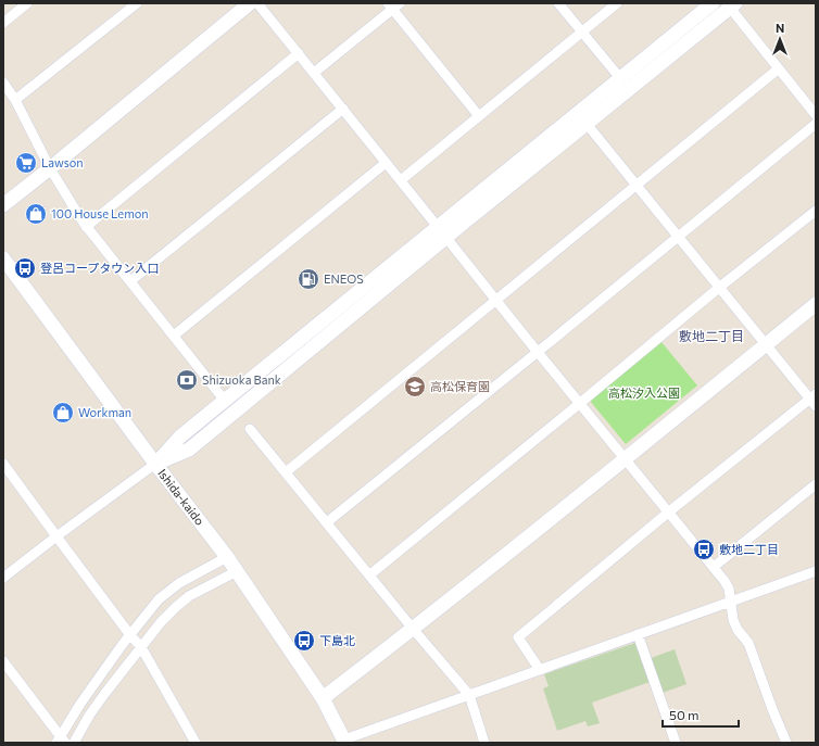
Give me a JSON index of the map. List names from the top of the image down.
{
  "streets": {
    "street": ["Ishida-kaido"]
  },
  "districts": ["敷地二丁目"],
  "parks": ["高松汐入公園"],
  "places": {
    "supermarket": ["Lawson"],
    "shop": ["100 House Lemon", "Workman"],
    "bus stop": ["登呂コープタウン入口", "敷地二丁目", "下島北"],
    "fuel station": ["ENEOS"],
    "bank": ["Shizuoka Bank"],
    "school or university": ["高松保育園"]
  },
  "scale_bar": "50 m",
  "north": "top"
}
